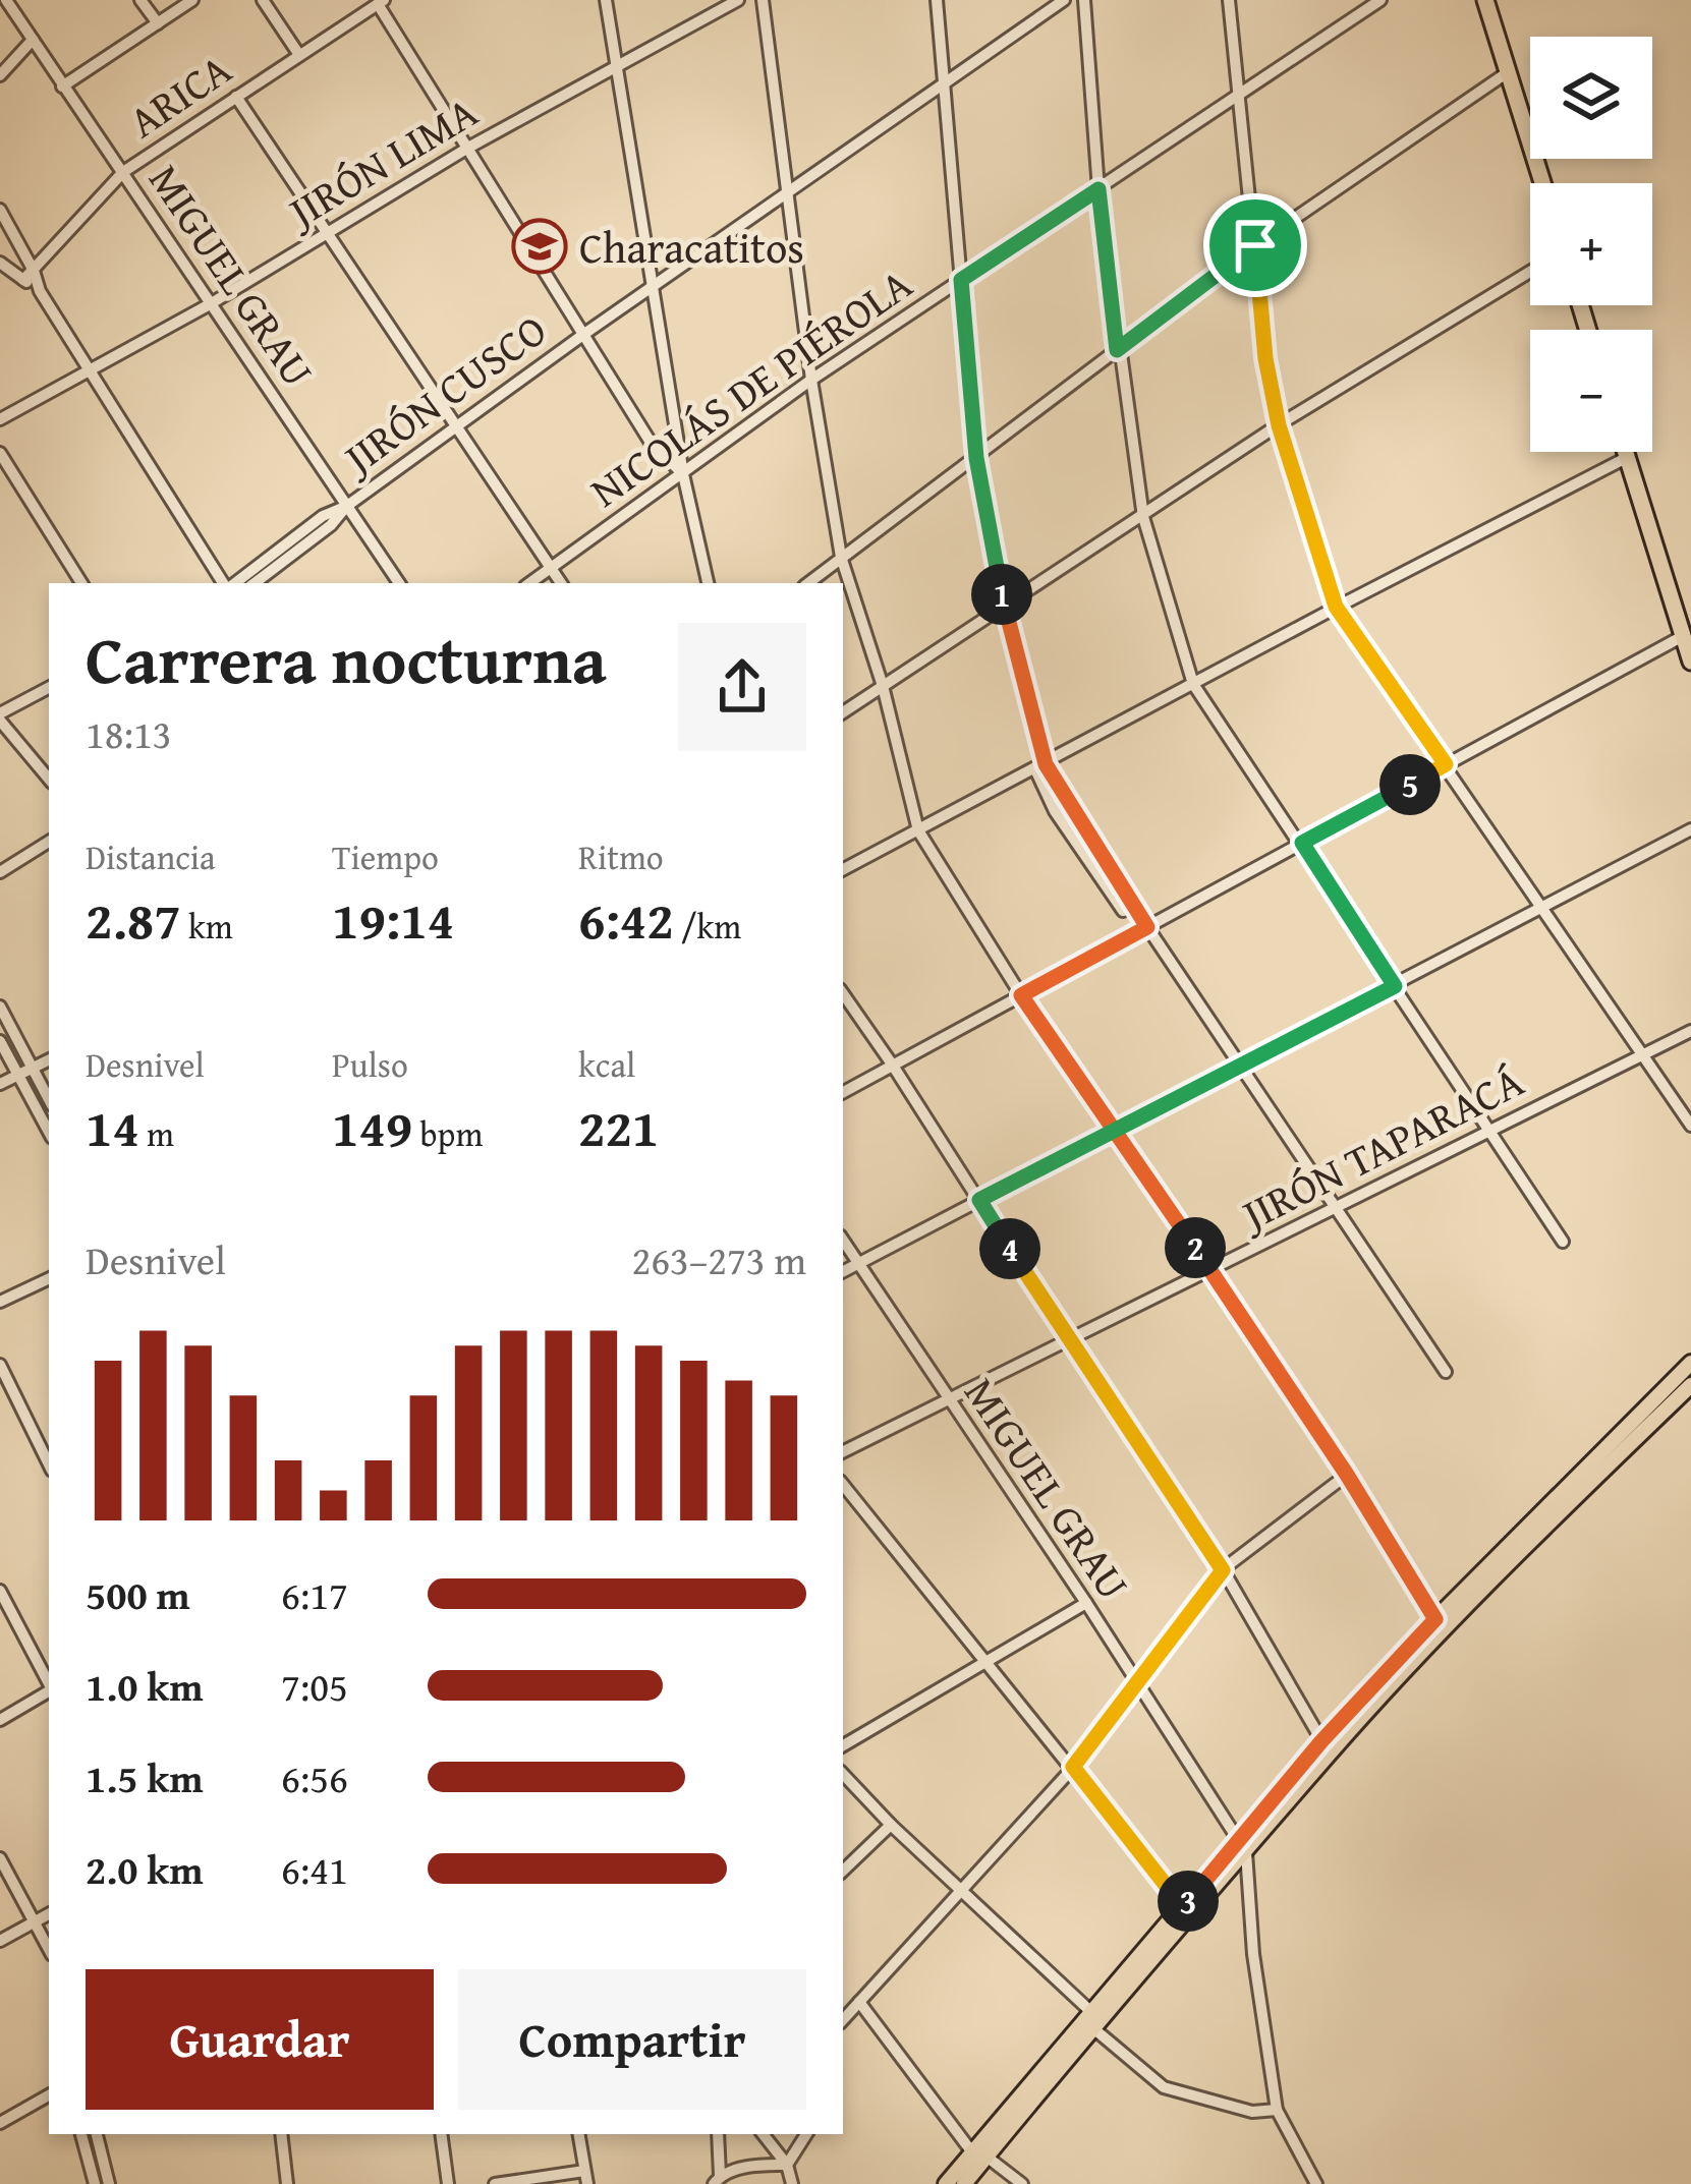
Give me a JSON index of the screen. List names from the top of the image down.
{
  "streets": {
    "street": [
      "ARICA",
      "JIRÓN LIMA",
      "MIGUEL GRAU",
      "NICOLÁS DE PIÉROLA",
      "JIRÓN CUSCO",
      "JIRÓN TAPARACÁ"
    ]
  },
  "crossings": [
    ["ARICA", "MIGUEL GRAU"],
    ["JIRÓN LIMA", "MIGUEL GRAU"],
    ["MIGUEL GRAU", "JIRÓN CUSCO"],
    ["MIGUEL GRAU", "JIRÓN TAPARACÁ"]
  ],
  "places": {
    "school or university": ["Characatitos"]
  },
  "page": {
    "map_buttons": ["+", "−"],
    "pins": [
      "1",
      "5",
      "2",
      "4",
      "3"
    ],
    "heading": ["Carrera nocturna", "18:13"],
    "stats": [
      ["Distancia", "2.87 km"],
      ["Tiempo", "19:14"],
      ["Ritmo", "6:42 /km"],
      ["Desnivel", "14 m"],
      ["Pulso", "149 bpm"],
      ["kcal", "221"]
    ],
    "chart": ["Desnivel", "263–273 m"],
    "list": [
      {
        "name": "500 m",
        "note": "6:17"
      },
      {
        "name": "1.0 km",
        "note": "7:05"
      },
      {
        "name": "1.5 km",
        "note": "6:56"
      },
      {
        "name": "2.0 km",
        "note": "6:41"
      }
    ],
    "buttons": ["Guardar", "Compartir"]
  }
}
